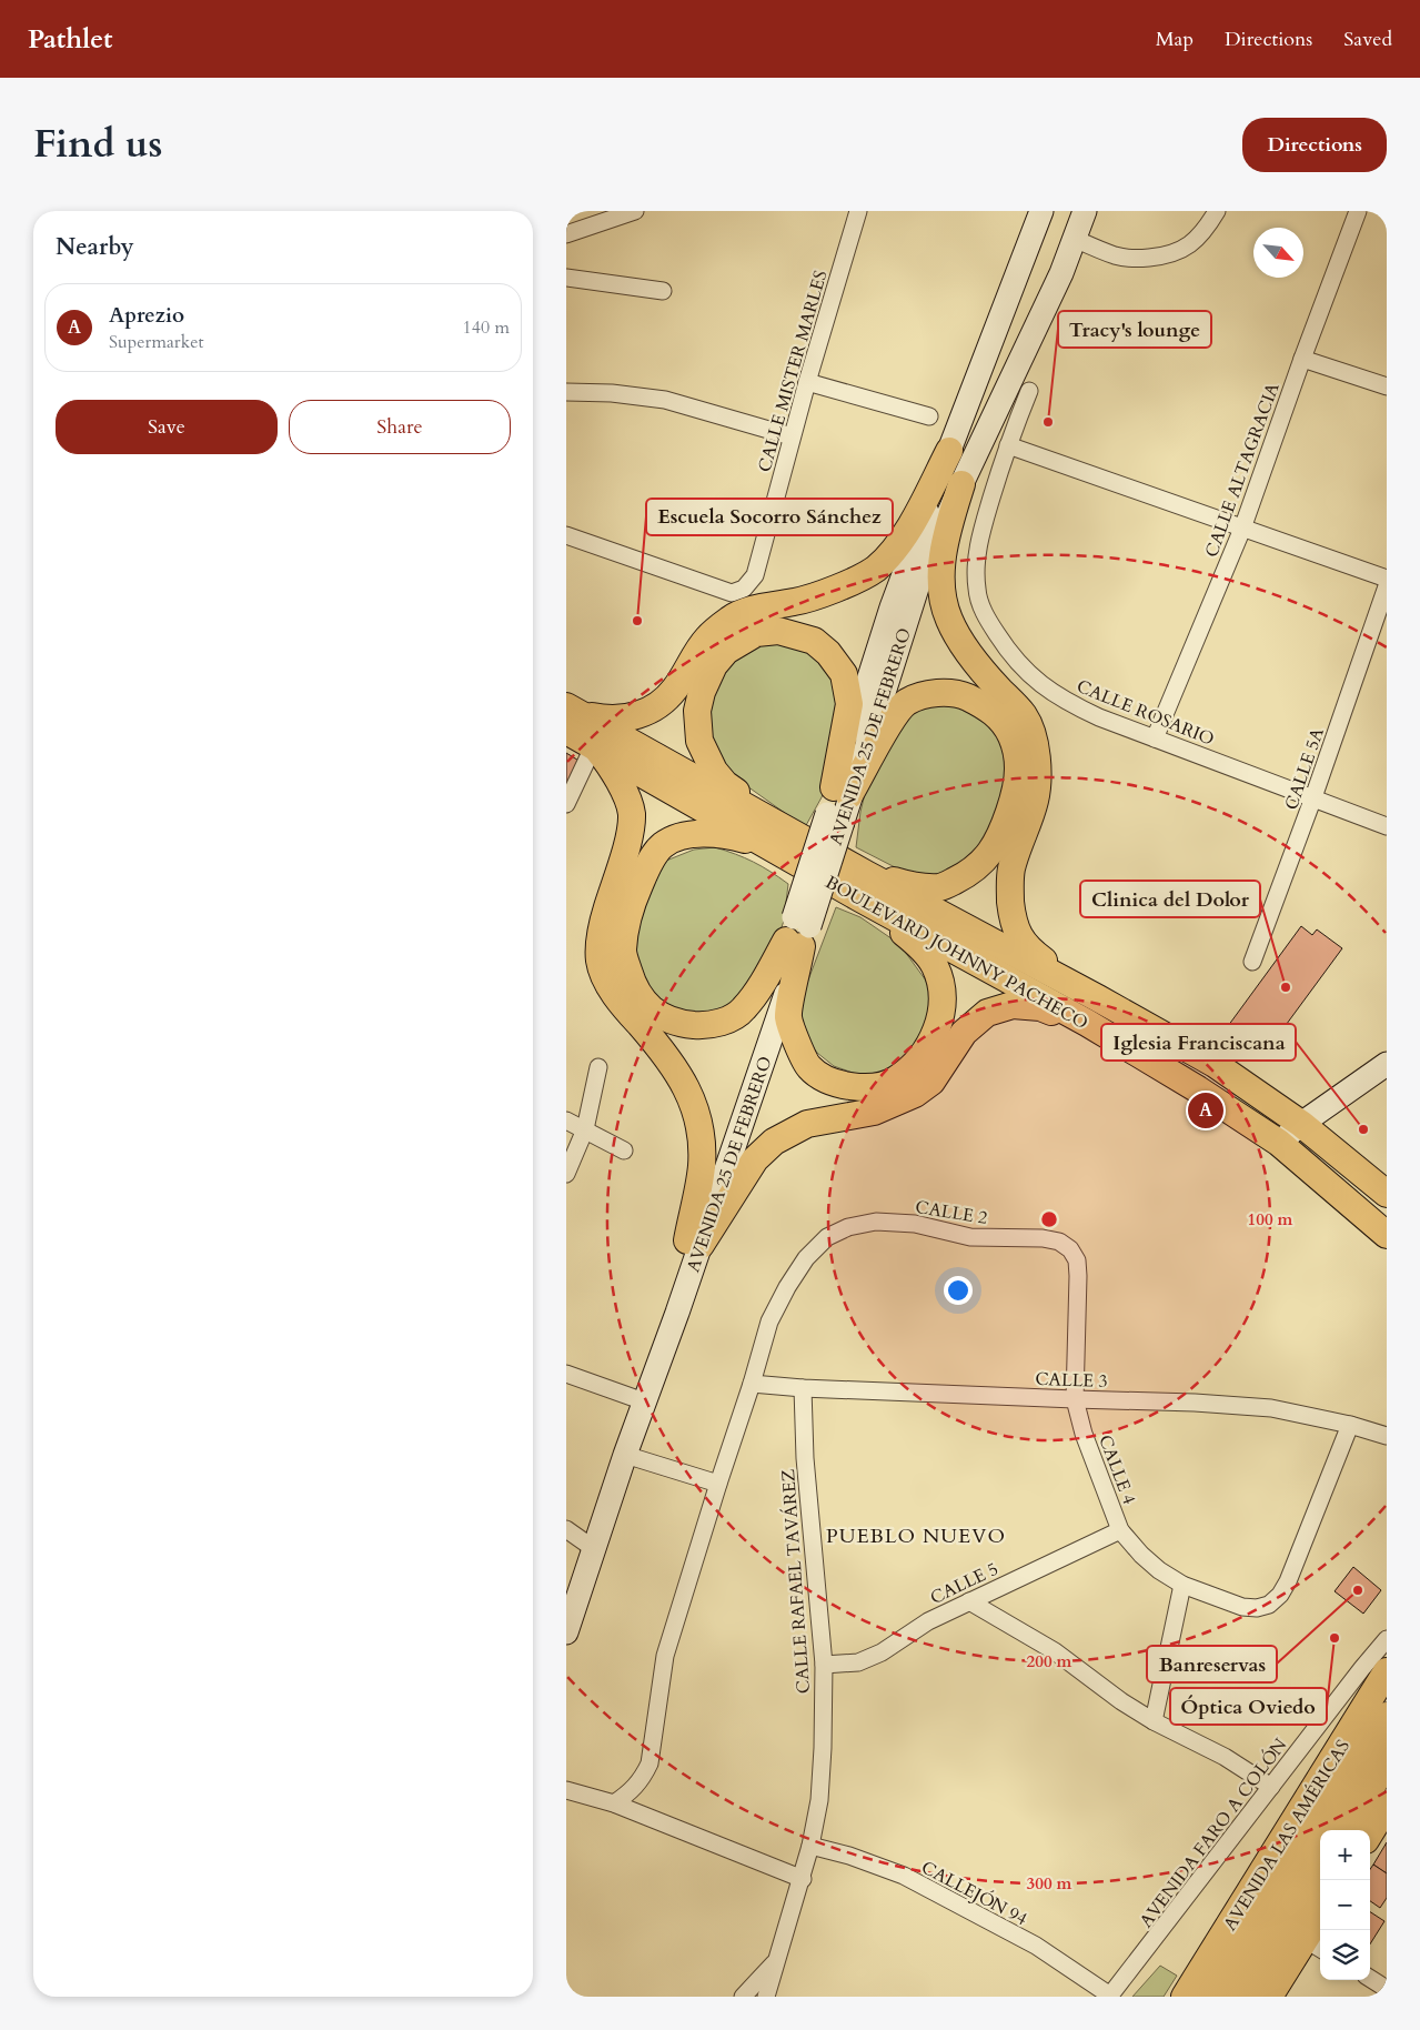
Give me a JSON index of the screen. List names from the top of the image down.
{
  "streets": {
    "main road": ["AVENIDA 25 DE FEBRERO", "BOULEVARD JOHNNY PACHECO", "AVENIDA LAS AMÉRICAS"],
    "street": [
      "CALLE MISTER MARLES",
      "CALLE ALTAGRACIA",
      "CALLE ROSARIO",
      "CALLE 5A",
      "CALLE 2",
      "CALLE 3",
      "CALLE 4",
      "CALLE RAFAEL TAVÁREZ",
      "CALLE 5",
      "AVENIDA FARO A COLÓN",
      "CALLEJÓN 94"
    ]
  },
  "crossings": [
    ["CALLE ALTAGRACIA", "CALLE ROSARIO"],
    ["CALLE ROSARIO", "CALLE 5A"],
    ["CALLE 2", "CALLE 3"],
    ["CALLE 2", "CALLE 4"],
    ["CALLE 3", "CALLE 4"],
    ["CALLE 3", "CALLE RAFAEL TAVÁREZ"],
    ["CALLE 4", "CALLE 5"],
    ["CALLE RAFAEL TAVÁREZ", "CALLE 5"],
    ["CALLE RAFAEL TAVÁREZ", "CALLEJÓN 94"],
    ["AVENIDA FARO A COLÓN", "CALLEJÓN 94"]
  ],
  "districts": ["PUEBLO NUEVO"],
  "places": [
    "Tracy's lounge",
    "Escuela Socorro Sánchez",
    "Clinica del Dolor",
    "Iglesia Franciscana",
    "Banreservas",
    "Óptica Oviedo"
  ],
  "north": "bottom right",
  "page": {
    "header": "Pathlet",
    "nav": ["Map", "Directions", "Saved"],
    "title": "Find us",
    "buttons": [
      "Directions",
      ["Save", "Share"]
    ],
    "heading": "Nearby",
    "list": [
      {
        "mark": "A",
        "name": "Aprezio",
        "note": "Supermarket",
        "value": "140 m"
      }
    ],
    "pins": "A",
    "map_buttons": ["+", "−"]
  },
  "rings": ["100 m", "200 m", "300 m"]
}
